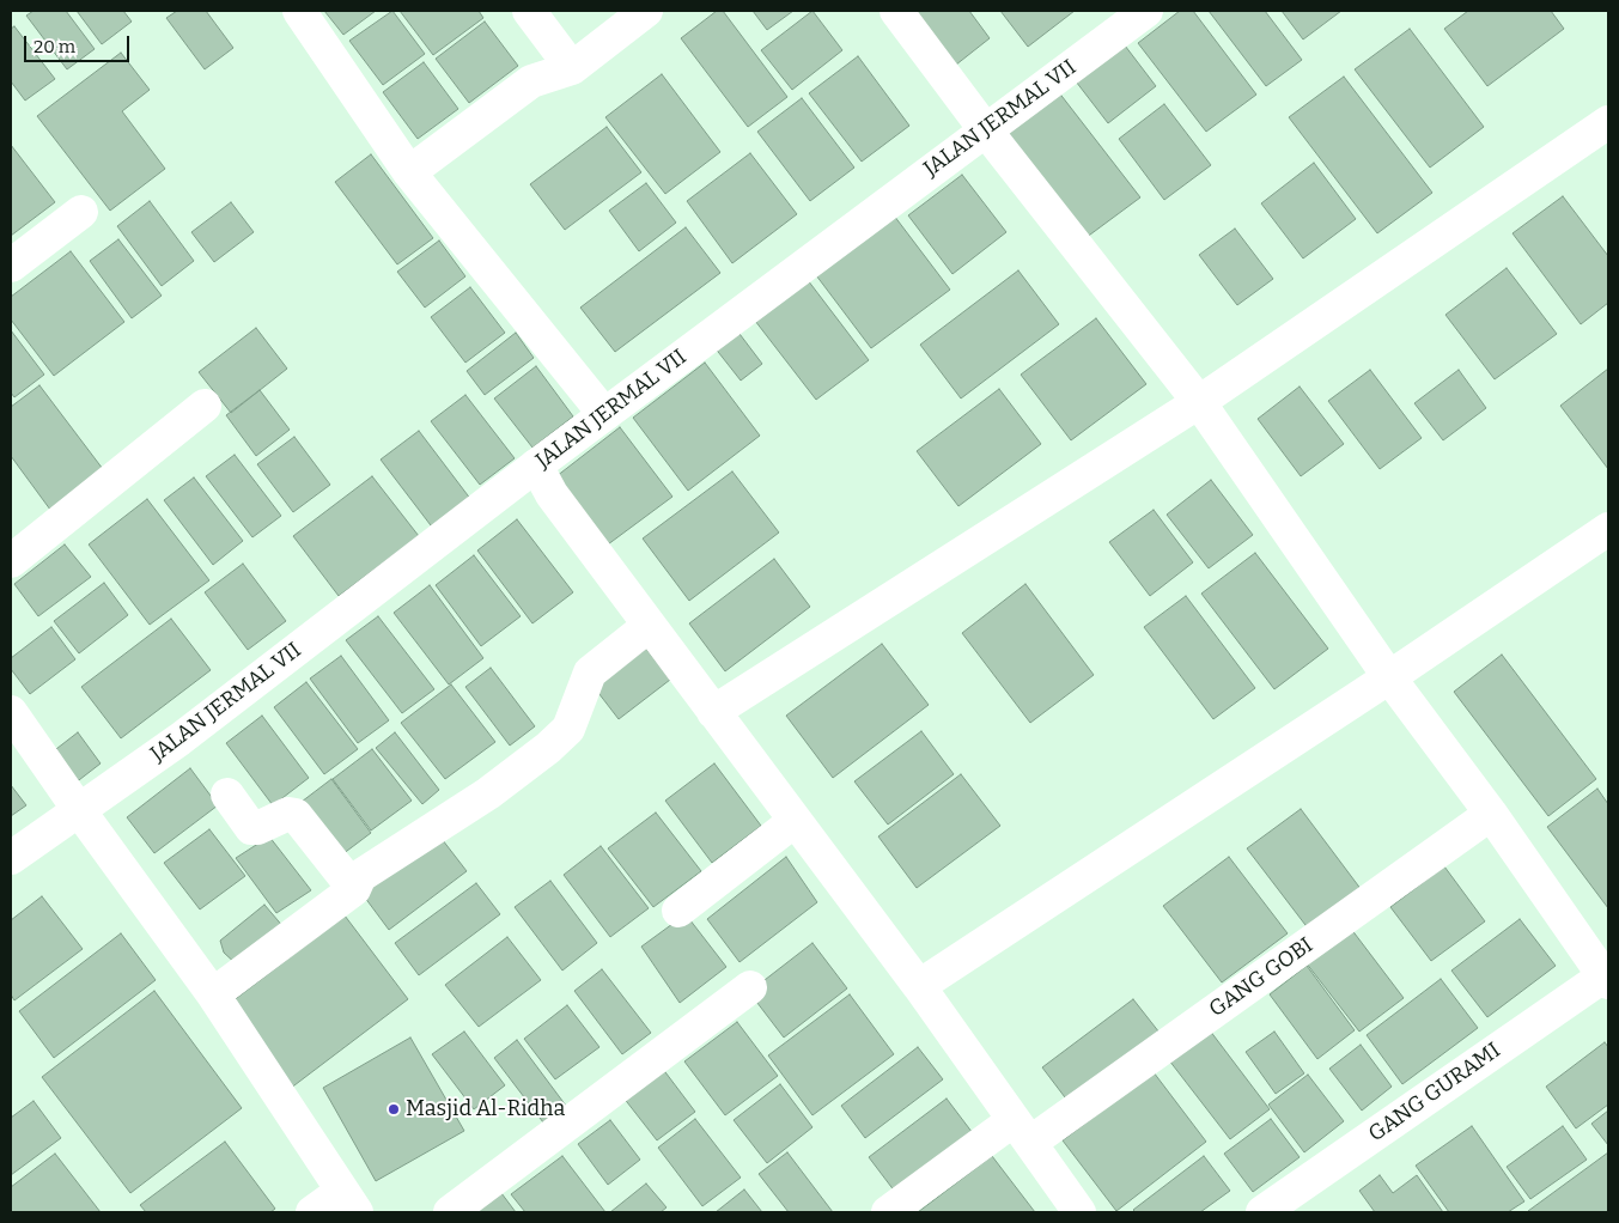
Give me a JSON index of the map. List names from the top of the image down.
{
  "streets": {
    "street": ["JALAN JERMAL VII", "GANG GOBI", "GANG GURAMI"]
  },
  "places": ["Masjid Al-Ridha"],
  "scale_bar": "20 m"
}
